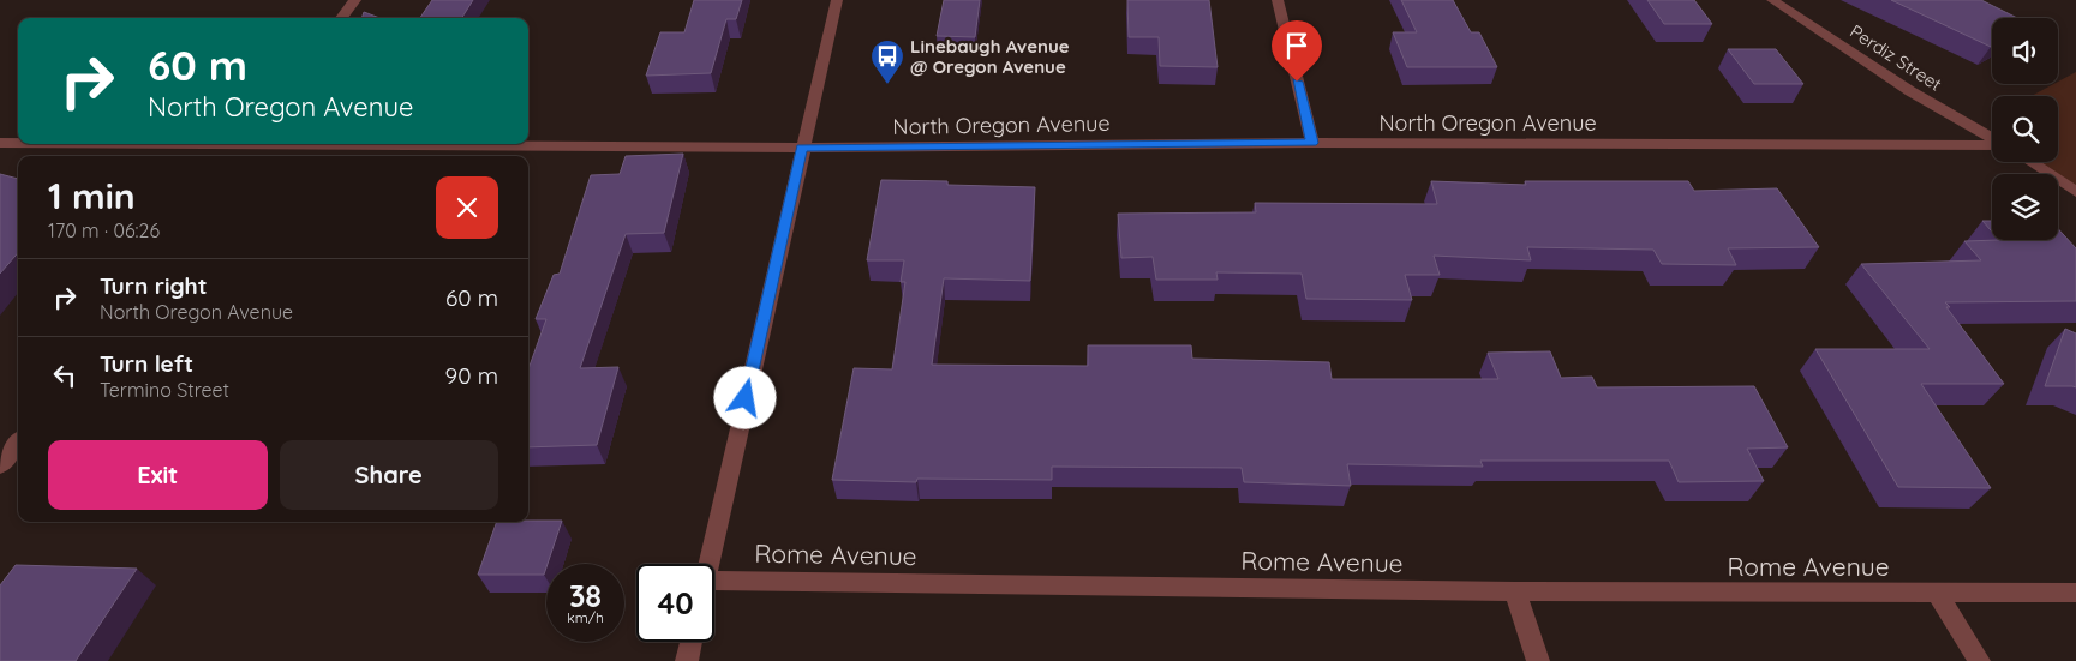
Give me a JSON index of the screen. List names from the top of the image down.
{
  "streets": {
    "street": ["Perdiz Street", "North Oregon Avenue", "Rome Avenue"]
  },
  "places": {
    "bus stop": ["Linebaugh Avenue @ Oregon Avenue"]
  },
  "page": {
    "turn": ["60 m", "North Oregon Avenue"],
    "heading": ["1 min", "170 m · 06:26"],
    "list": [
      {
        "name": "Turn right",
        "note": "North Oregon Avenue",
        "value": "60 m"
      },
      {
        "name": "Turn left",
        "note": "Termino Street",
        "value": "90 m"
      }
    ],
    "buttons": ["Exit", "Share"],
    "speed": "38 km/h",
    "limit": "40"
  }
}
